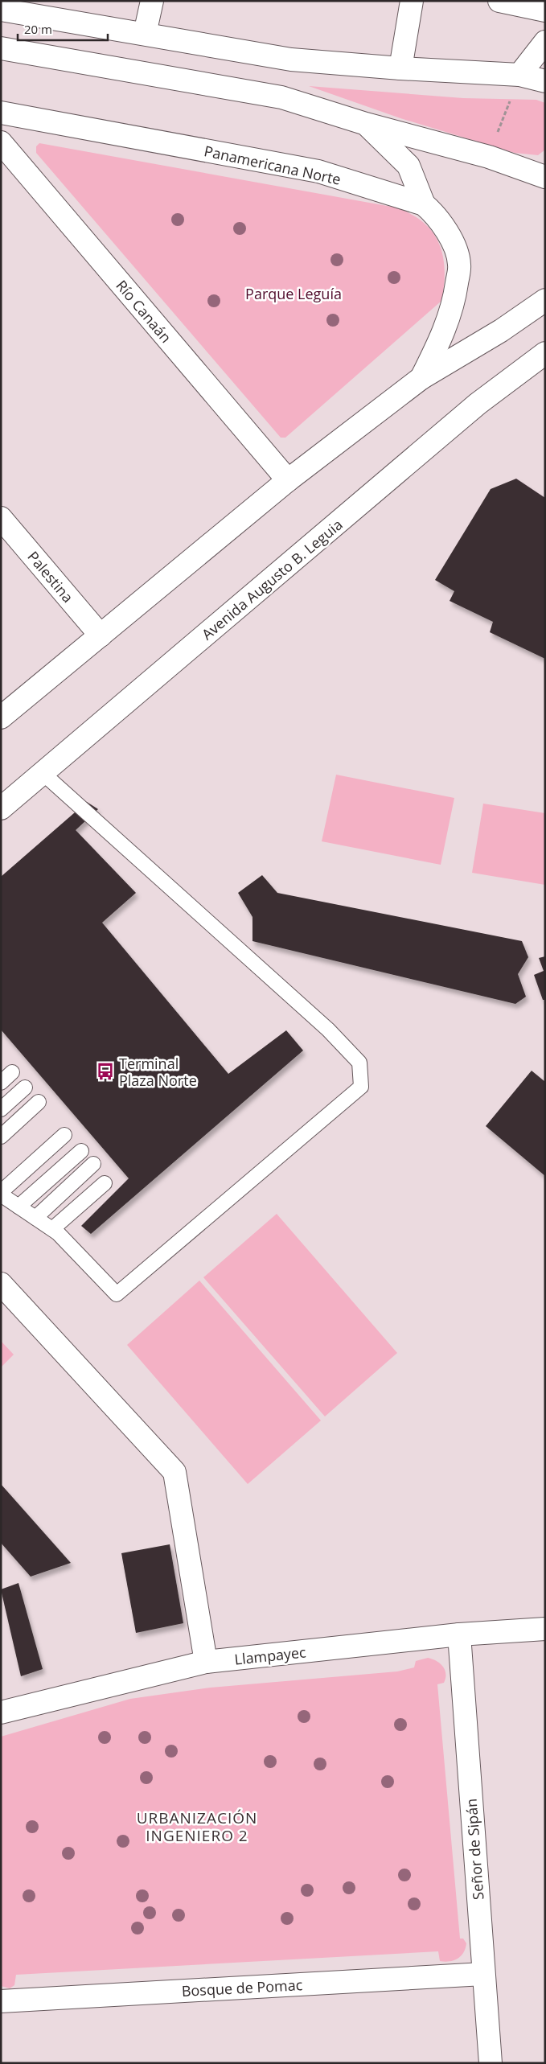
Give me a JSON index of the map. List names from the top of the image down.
{
  "streets": {
    "main road": [
      "Panamericana Norte",
      "Río Canaán",
      "Palestina",
      "Avenida Augusto B. Leguia",
      "Llampayec",
      "Señor de Sipán",
      "Bosque de Pomac"
    ]
  },
  "crossings": [
    ["Llampayec", "Señor de Sipán"],
    ["Señor de Sipán", "Bosque de Pomac"]
  ],
  "districts": ["URBANIZACIÓN INGENIERO 2"],
  "parks": ["Parque Leguía"],
  "places": {
    "bus stop": ["Terminal Plaza Norte"]
  },
  "scale_bar": "20 m"
}
